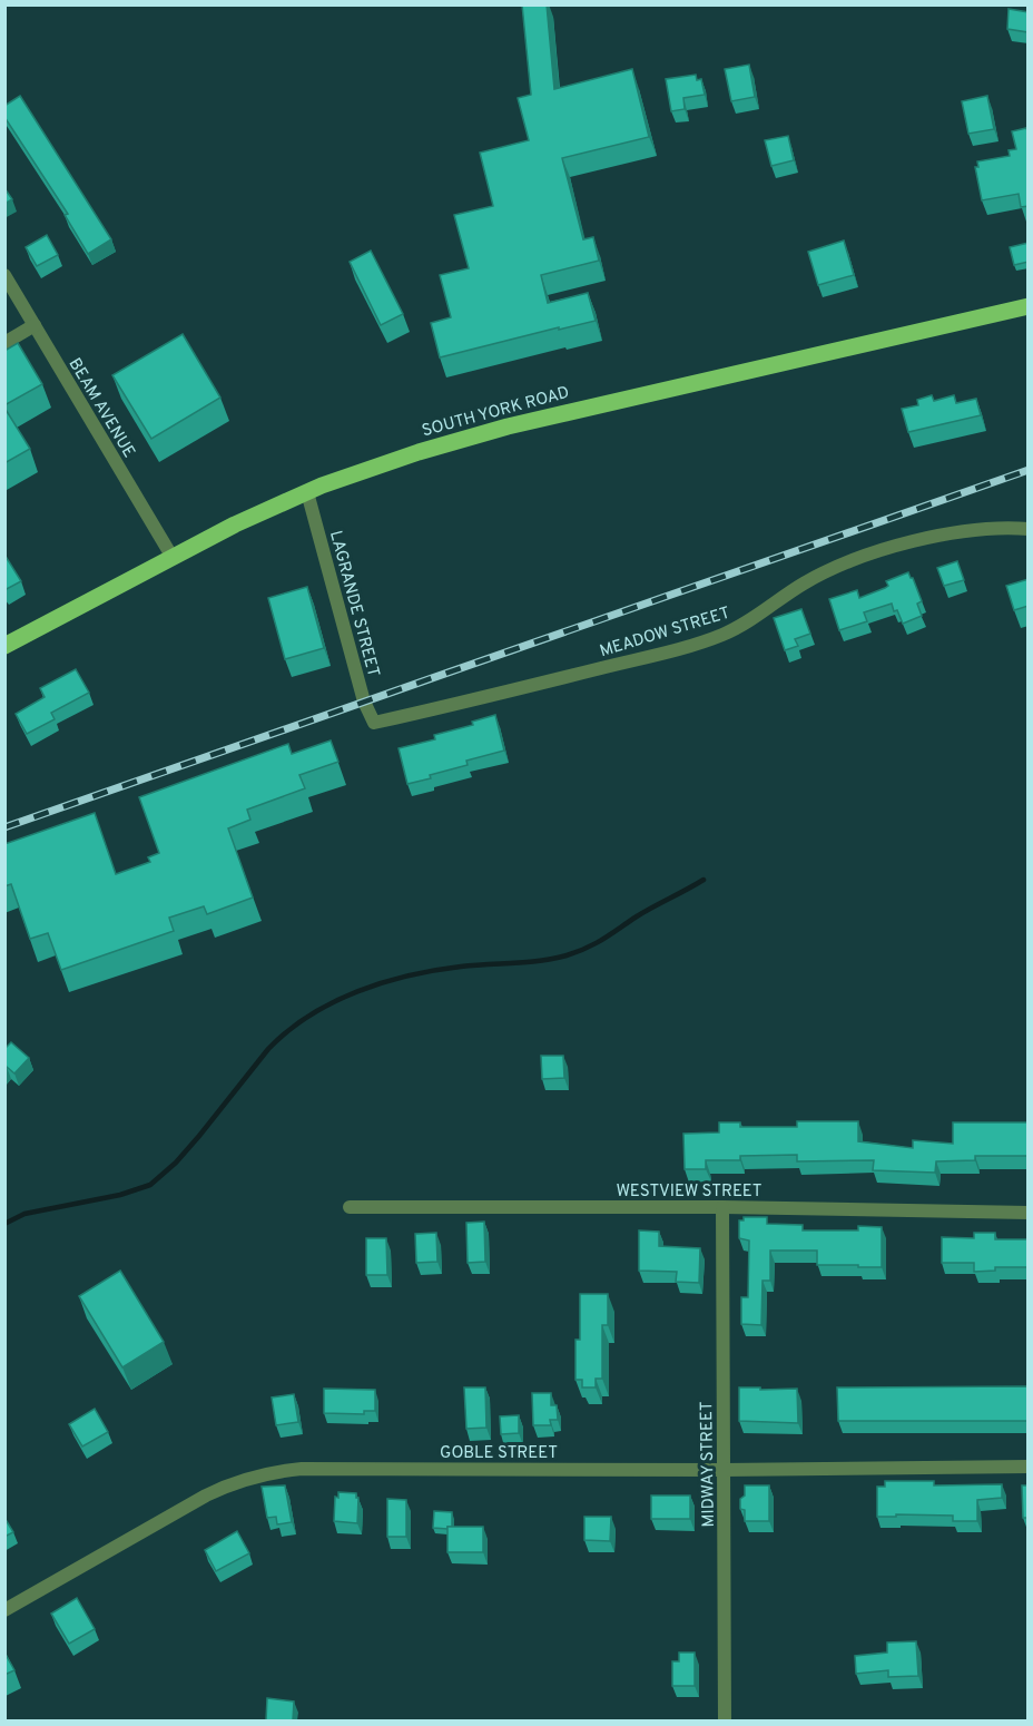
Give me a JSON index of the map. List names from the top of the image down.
{
  "streets": {
    "main road": ["SOUTH YORK ROAD"],
    "street": [
      "BEAM AVENUE",
      "LAGRANDE STREET",
      "MEADOW STREET",
      "WESTVIEW STREET",
      "GOBLE STREET",
      "MIDWAY STREET"
    ]
  },
  "crossings": [
    ["BEAM AVENUE", "SOUTH YORK ROAD"],
    ["SOUTH YORK ROAD", "LAGRANDE STREET"],
    ["LAGRANDE STREET", "MEADOW STREET"],
    ["WESTVIEW STREET", "MIDWAY STREET"],
    ["GOBLE STREET", "MIDWAY STREET"]
  ]
}
